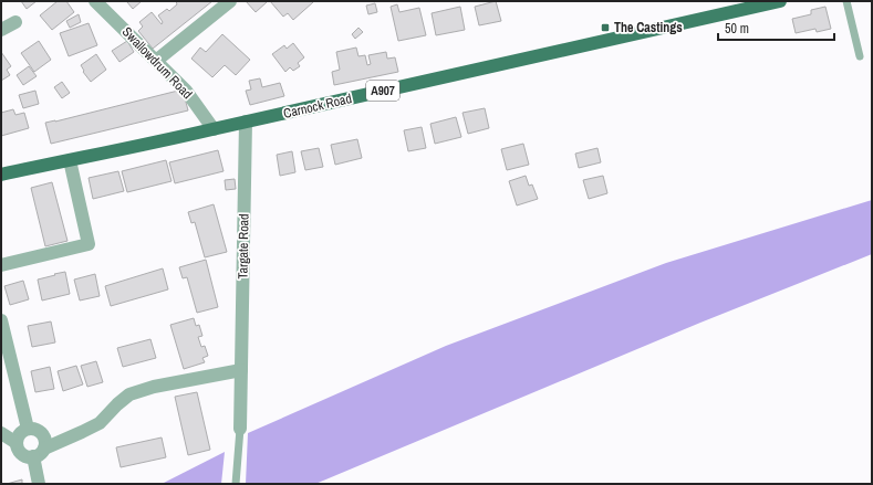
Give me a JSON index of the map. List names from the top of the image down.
{
  "streets": {
    "main road": ["A907", "Carnock Road"],
    "street": ["Swallowdrum Road", "Targate Road"]
  },
  "crossings": [
    ["Swallowdrum Road", "Carnock Road"],
    ["A907", "Carnock Road"],
    ["Carnock Road", "Targate Road"]
  ],
  "places": {
    "transit": ["The Castings"]
  },
  "scale_bar": "50 m"
}
